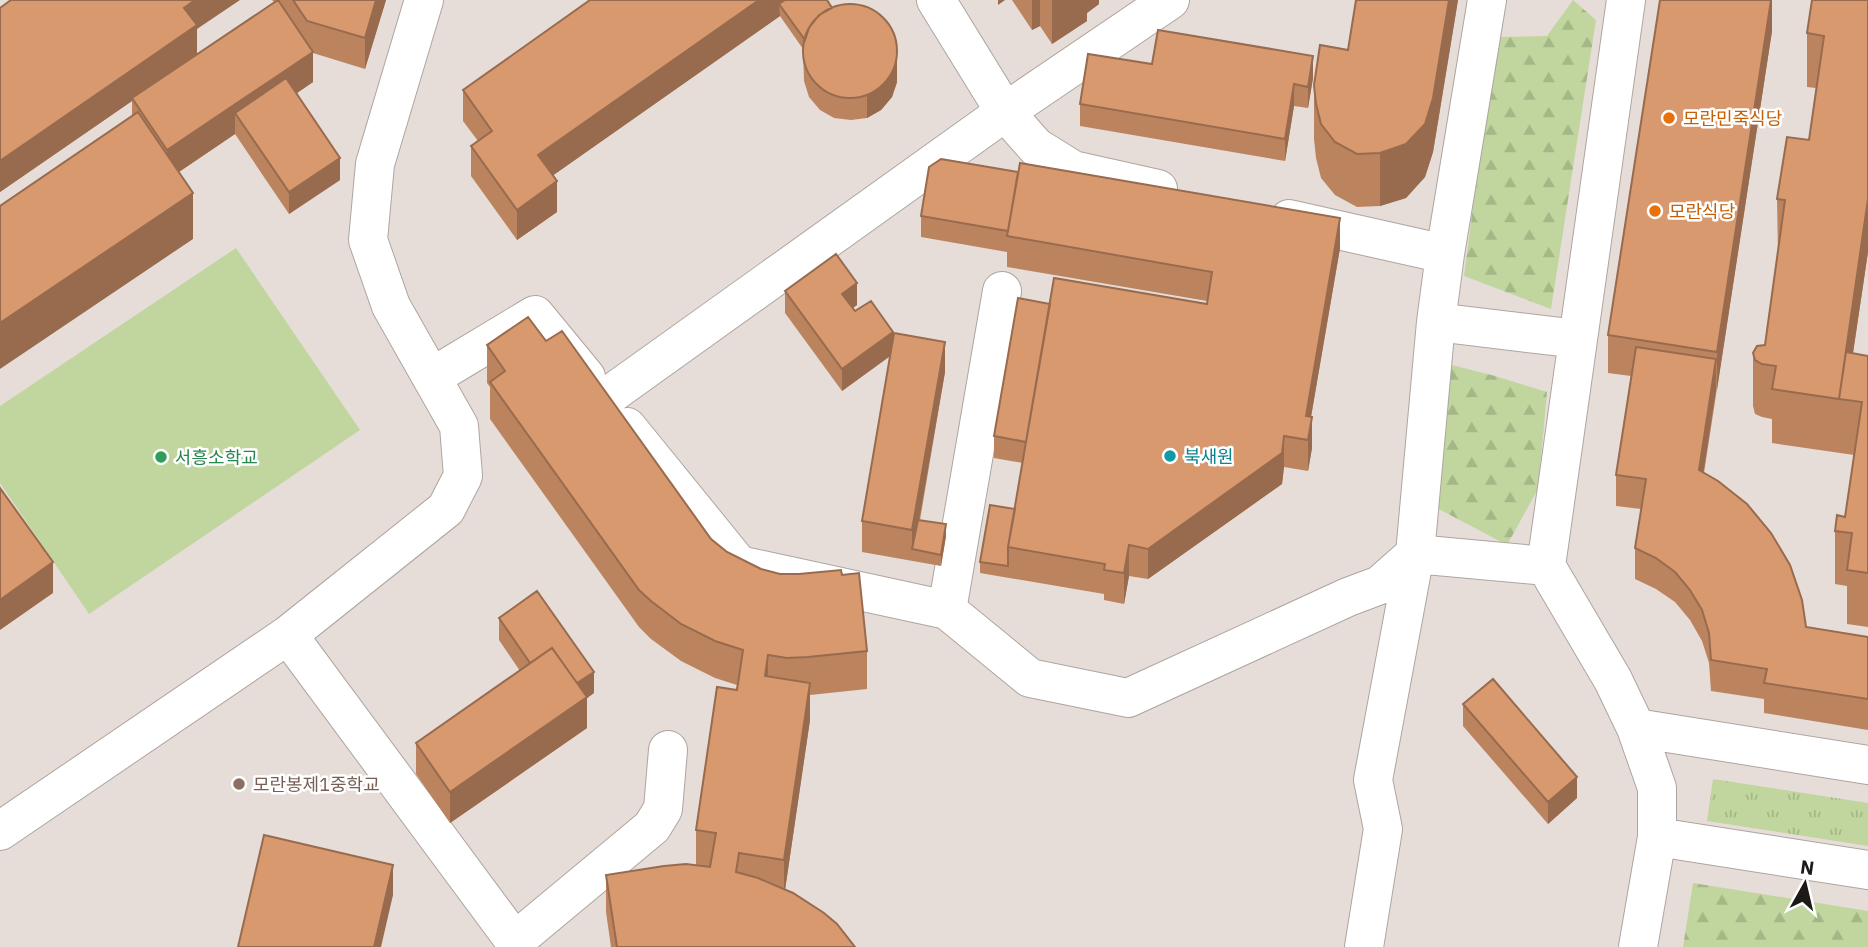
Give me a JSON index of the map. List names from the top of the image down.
{
  "places": [
    "모란민죽식당",
    "모란식당",
    "북새원",
    "서흥소학교",
    "모란봉제1중학교"
  ],
  "north": "top"
}
